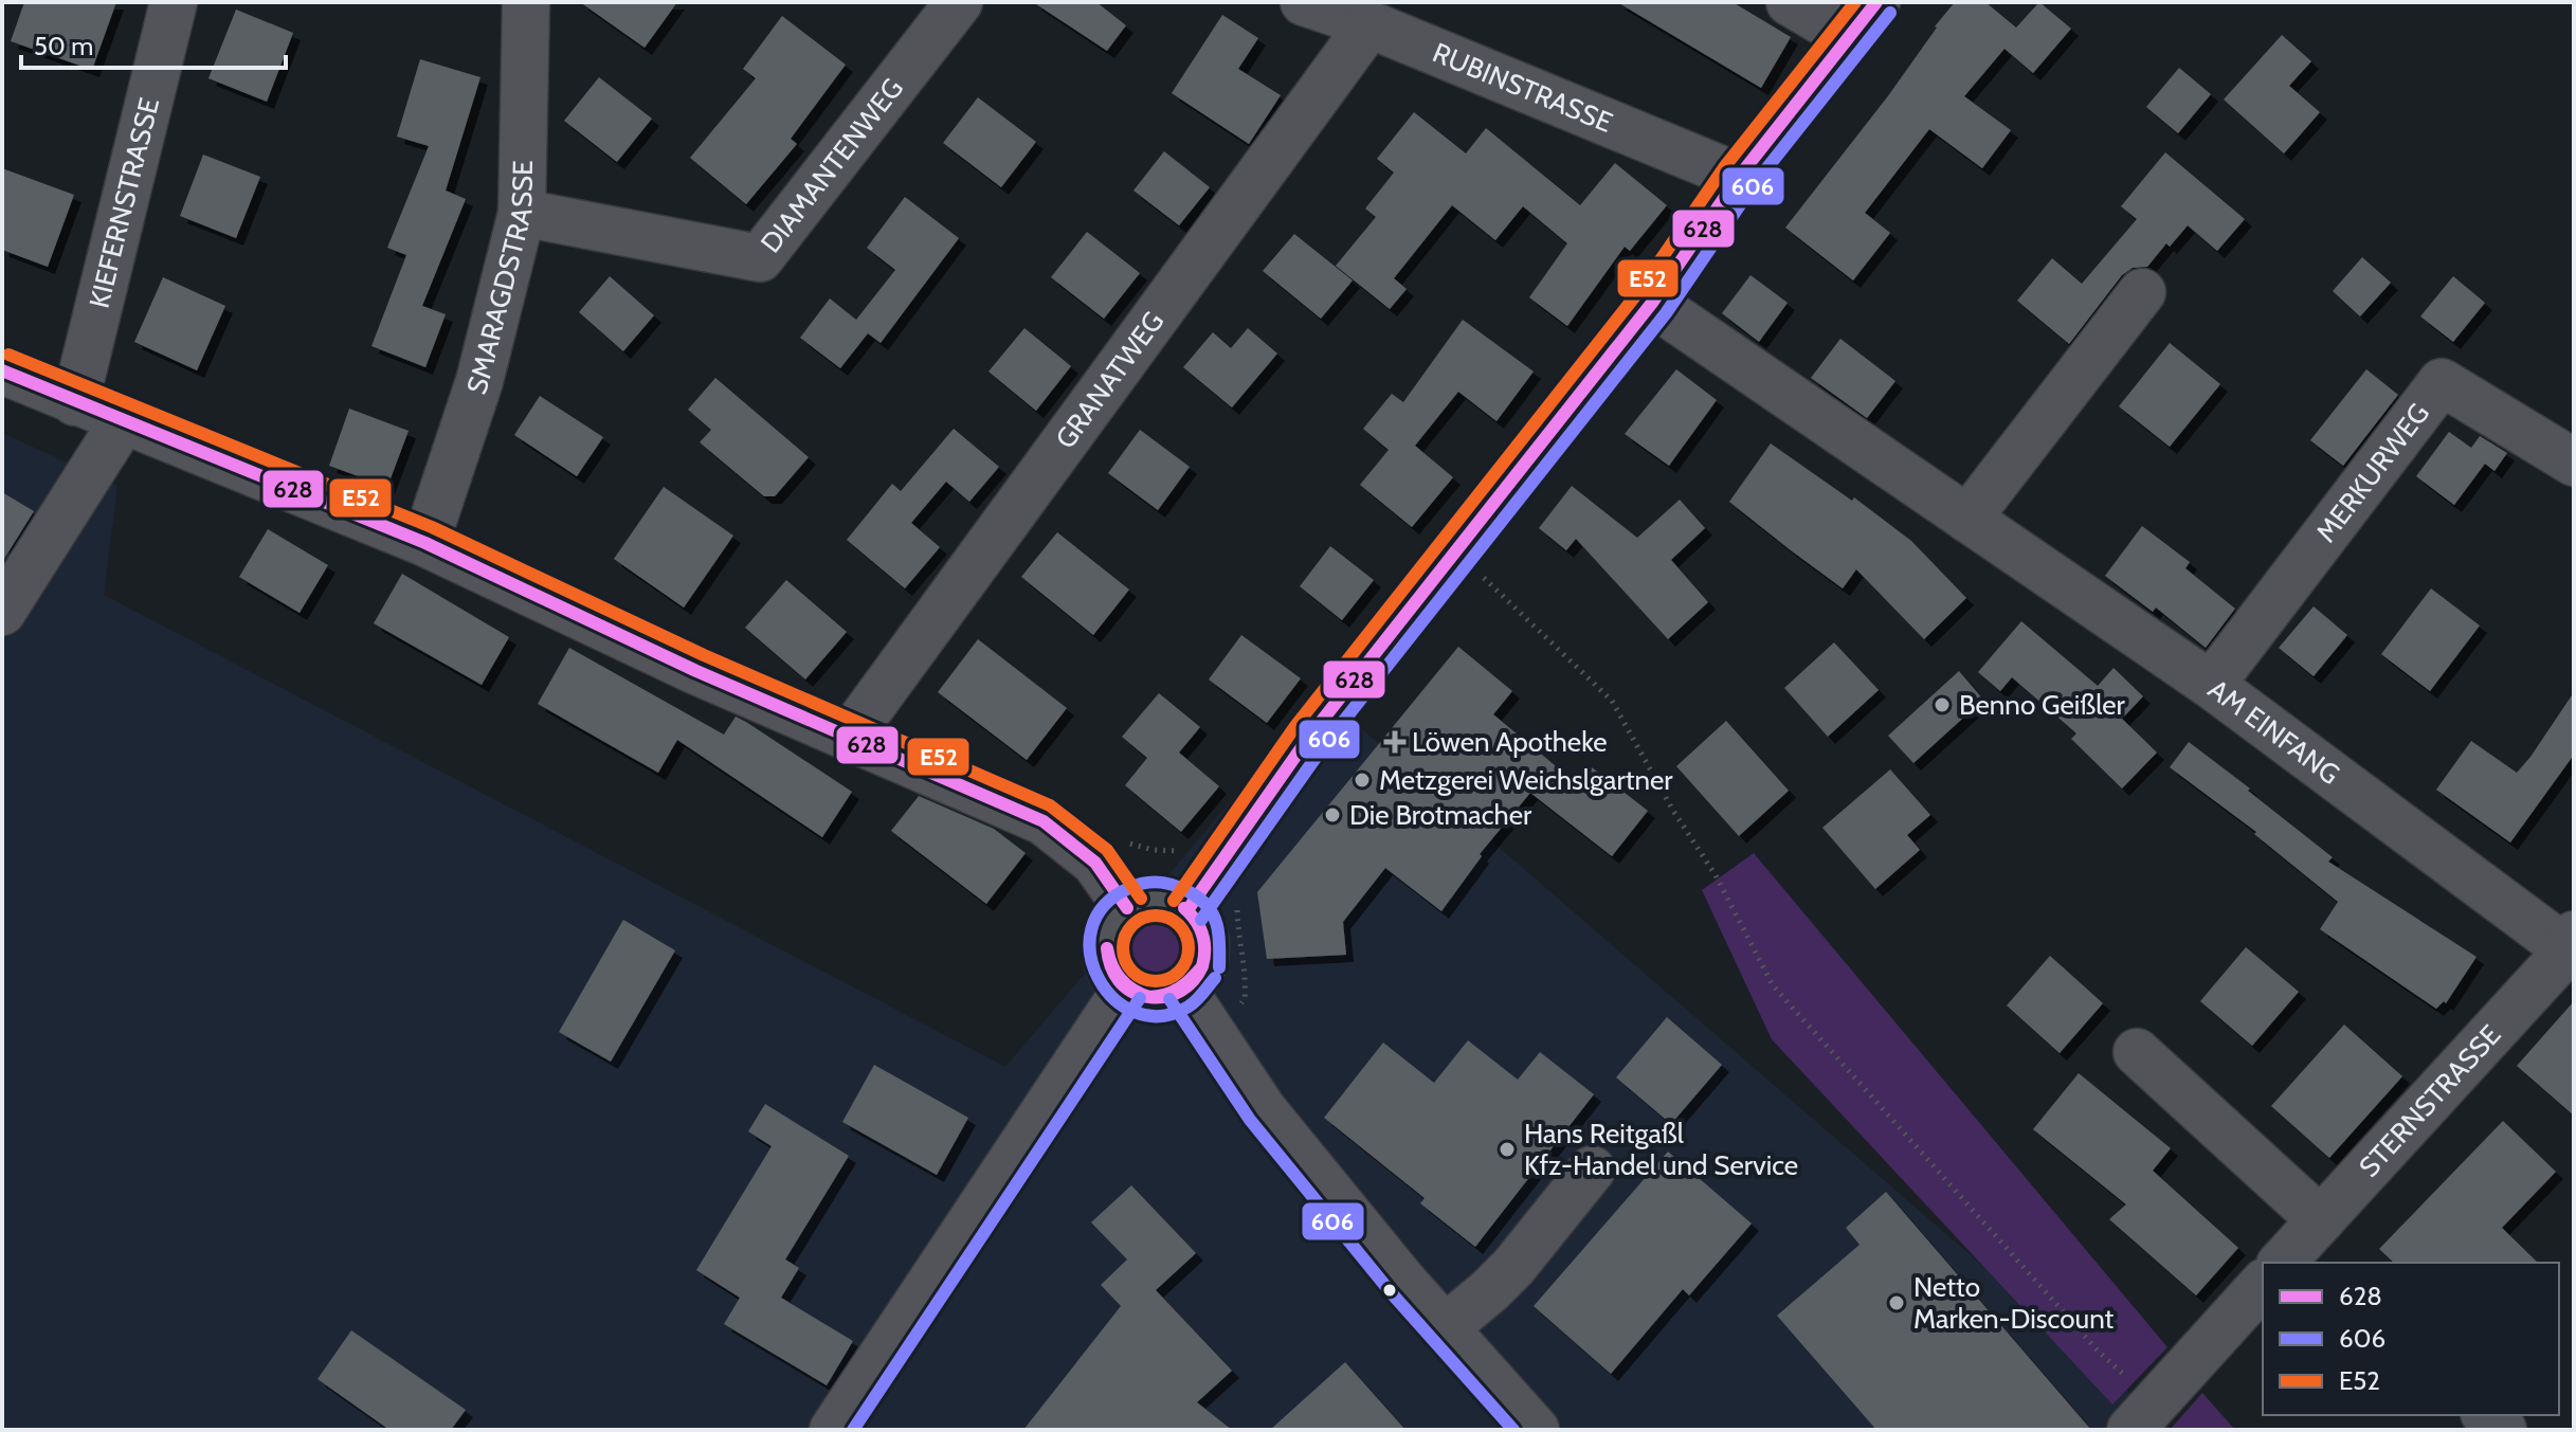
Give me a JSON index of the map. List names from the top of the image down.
{
  "streets": {
    "street": [
      "RUBINSTRASSE",
      "DIAMANTENWEG",
      "KIEFERNSTRASSE",
      "SMARAGDSTRASSE",
      "GRANATWEG",
      "MERKURWEG",
      "AM EINFANG",
      "STERNSTRASSE"
    ]
  },
  "crossings": [
    ["RUBINSTRASSE", "GRANATWEG"],
    ["DIAMANTENWEG", "SMARAGDSTRASSE"],
    ["MERKURWEG", "AM EINFANG"],
    ["AM EINFANG", "STERNSTRASSE"]
  ],
  "places": {
    "other": [
      "Benno Geißler",
      "Metzgerei Weichslgartner",
      "Die Brotmacher",
      "Hans Reitgaßl Kfz-Handel und Service",
      "Netto Marken-Discount"
    ],
    "health": ["Löwen Apotheke"]
  },
  "lines": ["transit line 628", "transit line E52", "transit line 606"],
  "legend": ["628", "606", "E52"],
  "scale_bar": "50 m"
}
